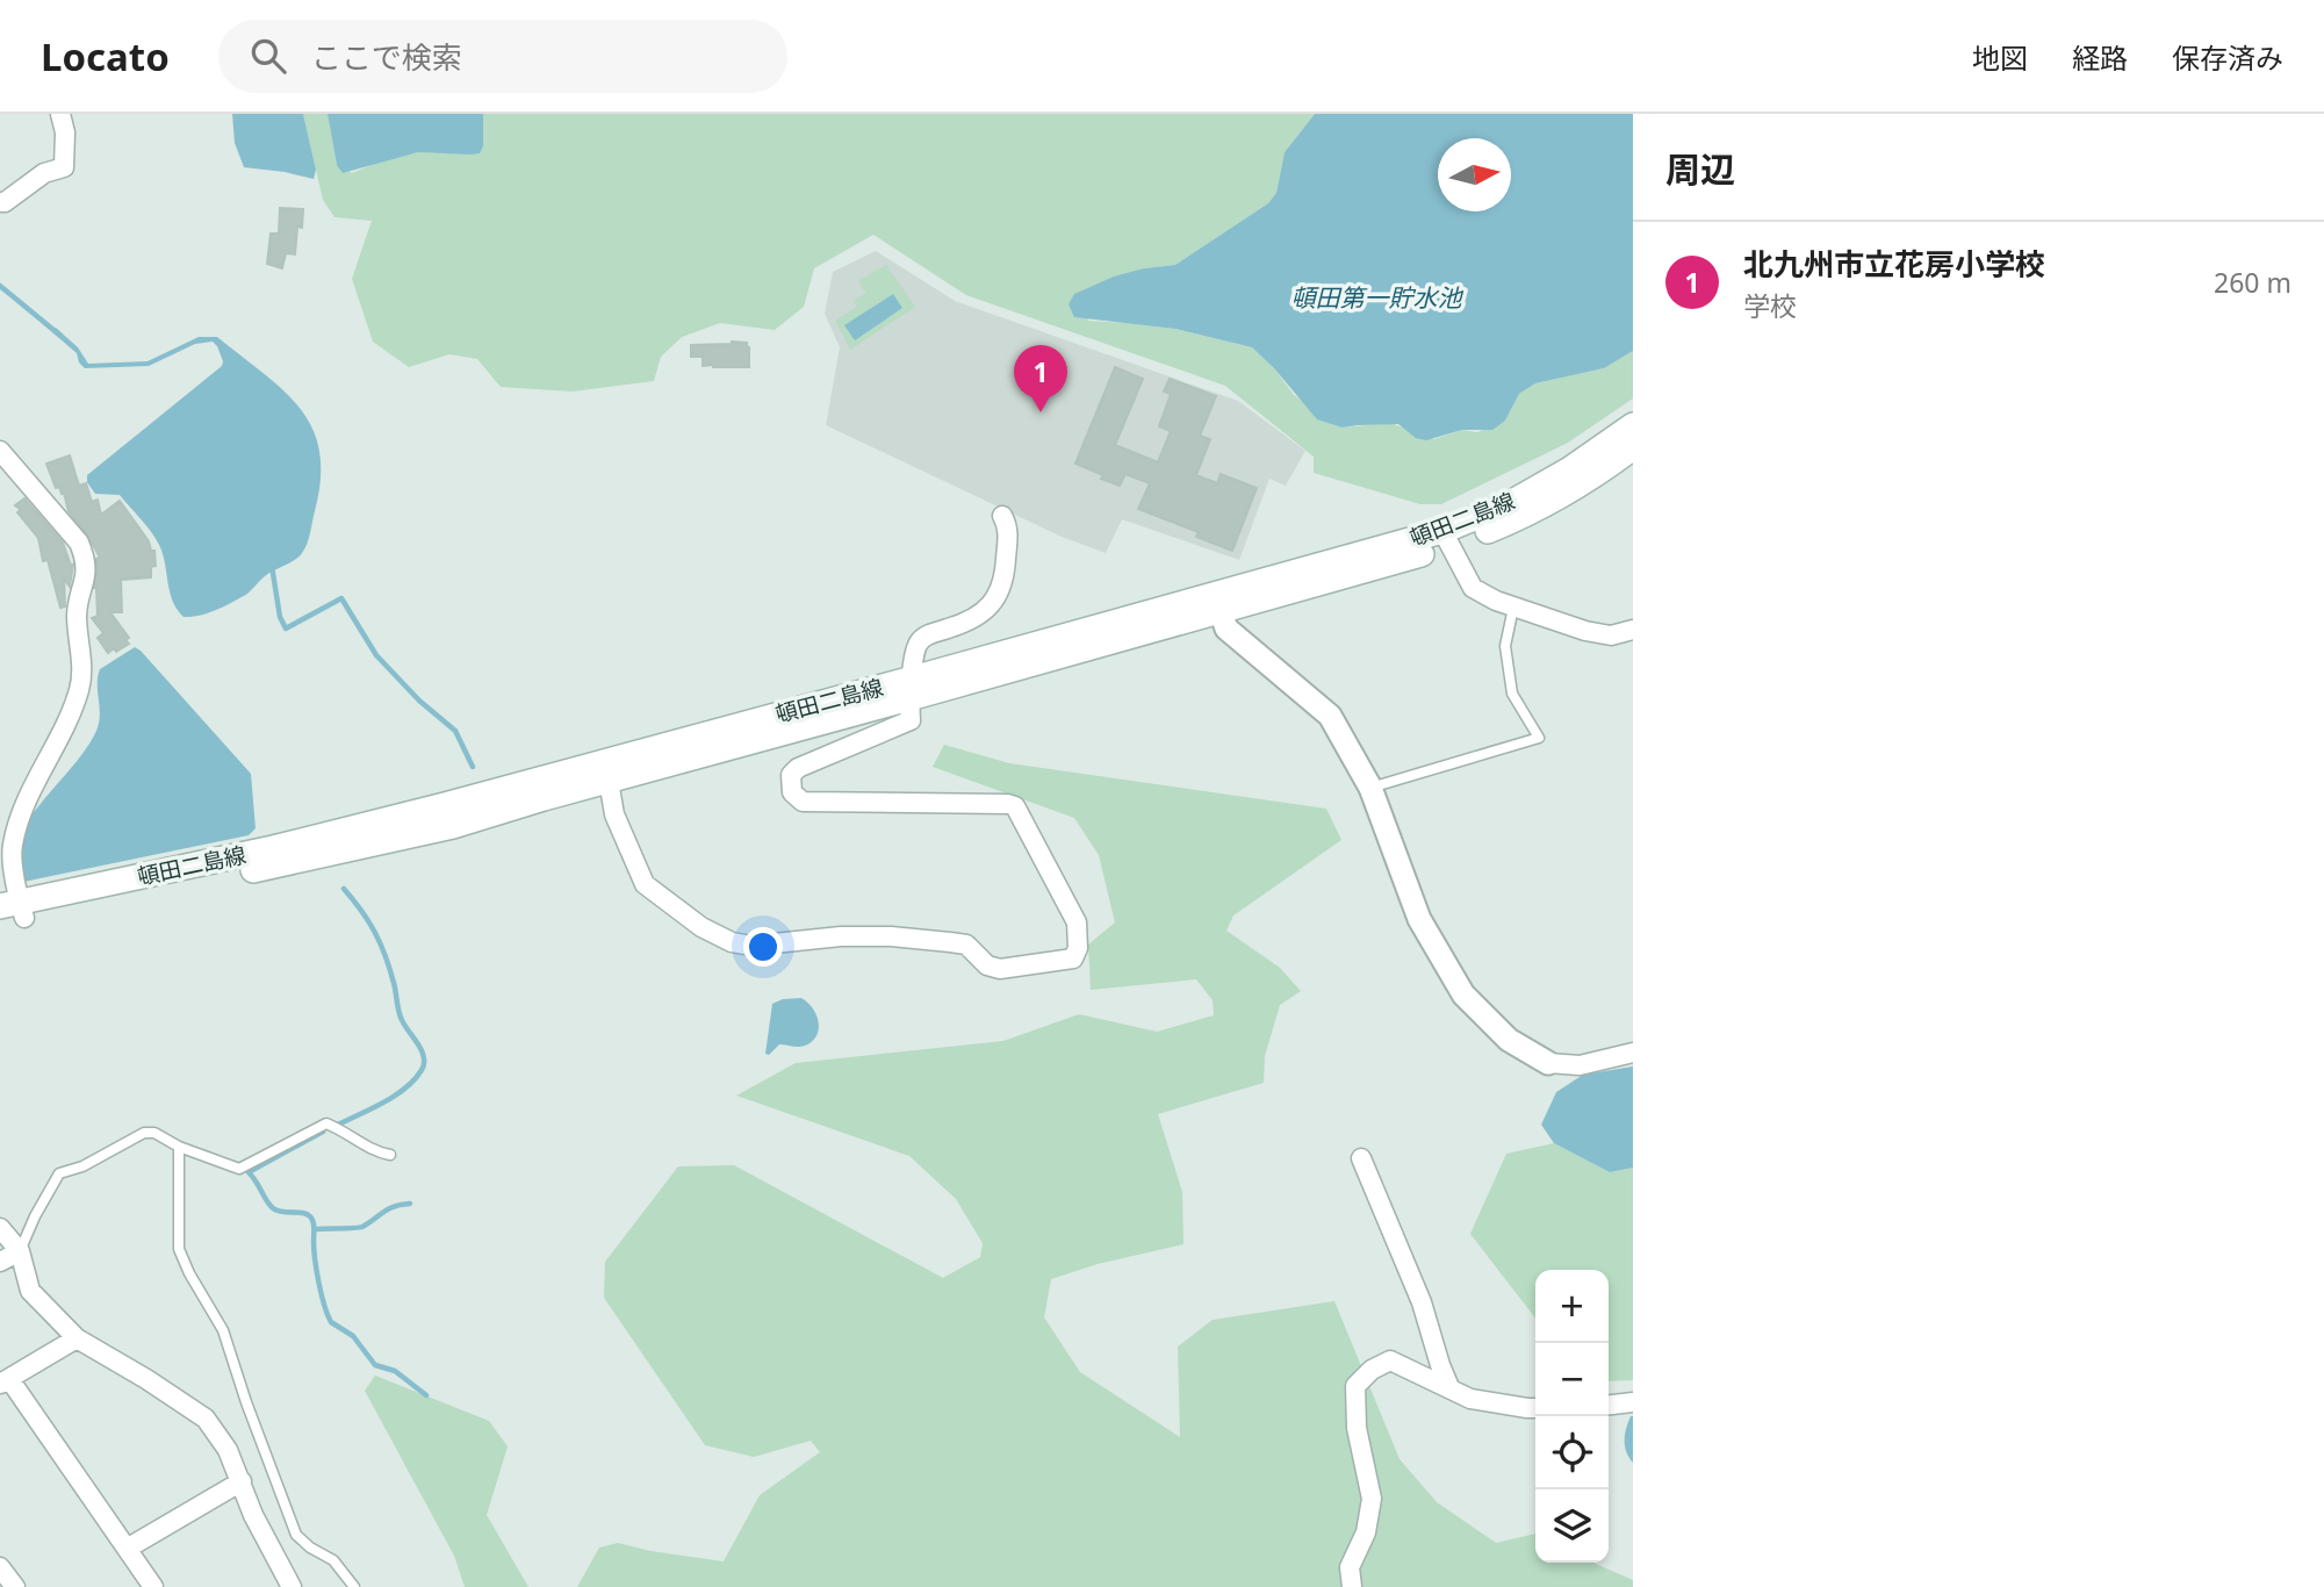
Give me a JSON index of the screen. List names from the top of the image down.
{
  "streets": {
    "main road": ["頓田二島線"]
  },
  "water": ["頓田第一貯水池"],
  "north": "right",
  "page": {
    "header": "Locato",
    "search": "ここで検索",
    "nav": ["地図", "経路", "保存済み"],
    "heading": "周辺",
    "list": [
      {
        "mark": "1",
        "name": "北九州市立花房小学校",
        "note": "学校",
        "value": "260 m"
      }
    ],
    "pins": "1",
    "map_buttons": ["+", "−"]
  }
}
